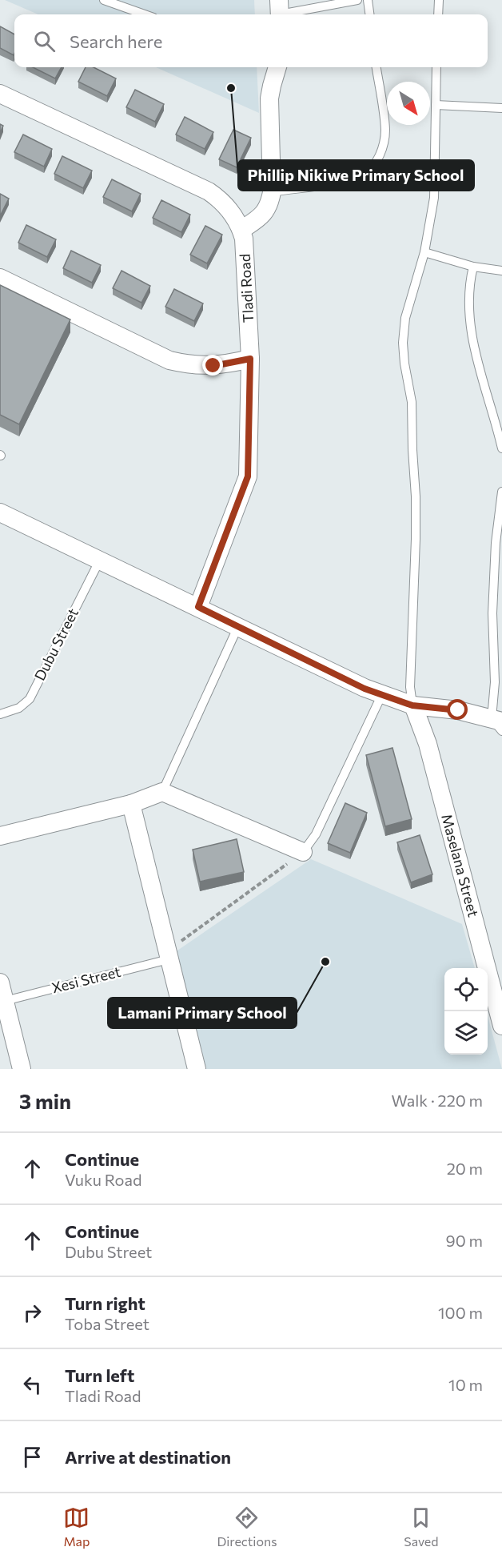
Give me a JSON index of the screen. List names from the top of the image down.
{
  "streets": {
    "street": ["Tladi Road", "Maselana Street"],
    "lane": ["Dubu Street", "Xesi Street"]
  },
  "places": ["Phillip Nikiwe Primary School", "Lamani Primary School"],
  "north": "bottom right",
  "page": {
    "search": "Search here",
    "heading": ["3 min", "Walk · 220 m"],
    "list": [
      ["Continue", "Vuku Road", "20 m"],
      ["Continue", "Dubu Street", "90 m"],
      ["Turn right", "Toba Street", "100 m"],
      ["Turn left", "Tladi Road", "10 m"],
      "Arrive at destination"
    ],
    "nav": ["Map", "Directions", "Saved"]
  }
}
